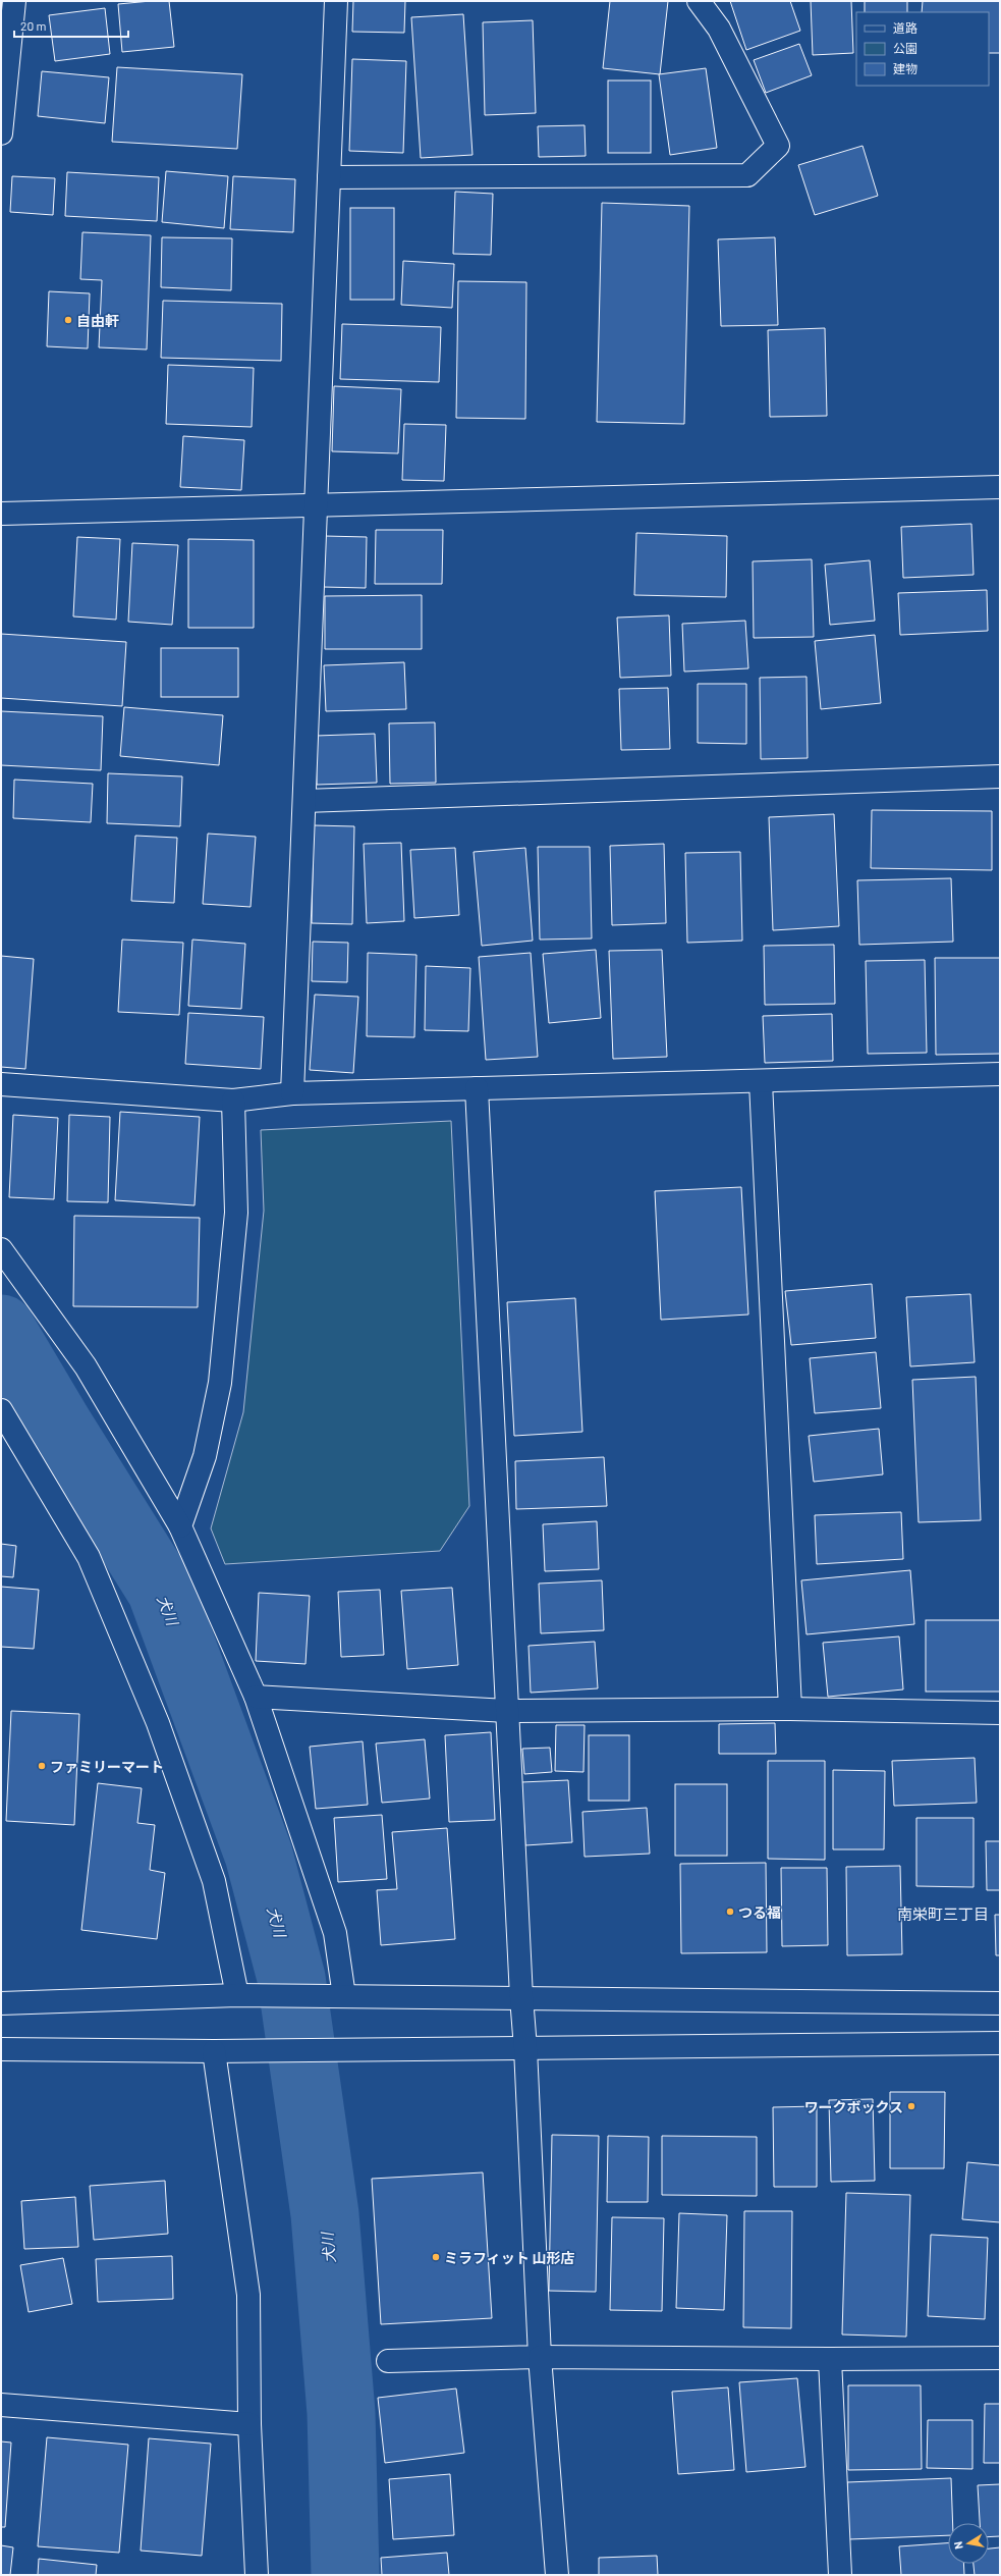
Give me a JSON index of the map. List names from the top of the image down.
{
  "districts": ["南栄町三丁目"],
  "water": ["犬川"],
  "places": [
    "自由軒",
    "ファミリーマート",
    "つる福",
    "ワークボックス",
    "ミラフィット 山形店"
  ],
  "legend": ["道路", "公園", "建物"],
  "scale_bar": "20 m",
  "north": "left"
}
